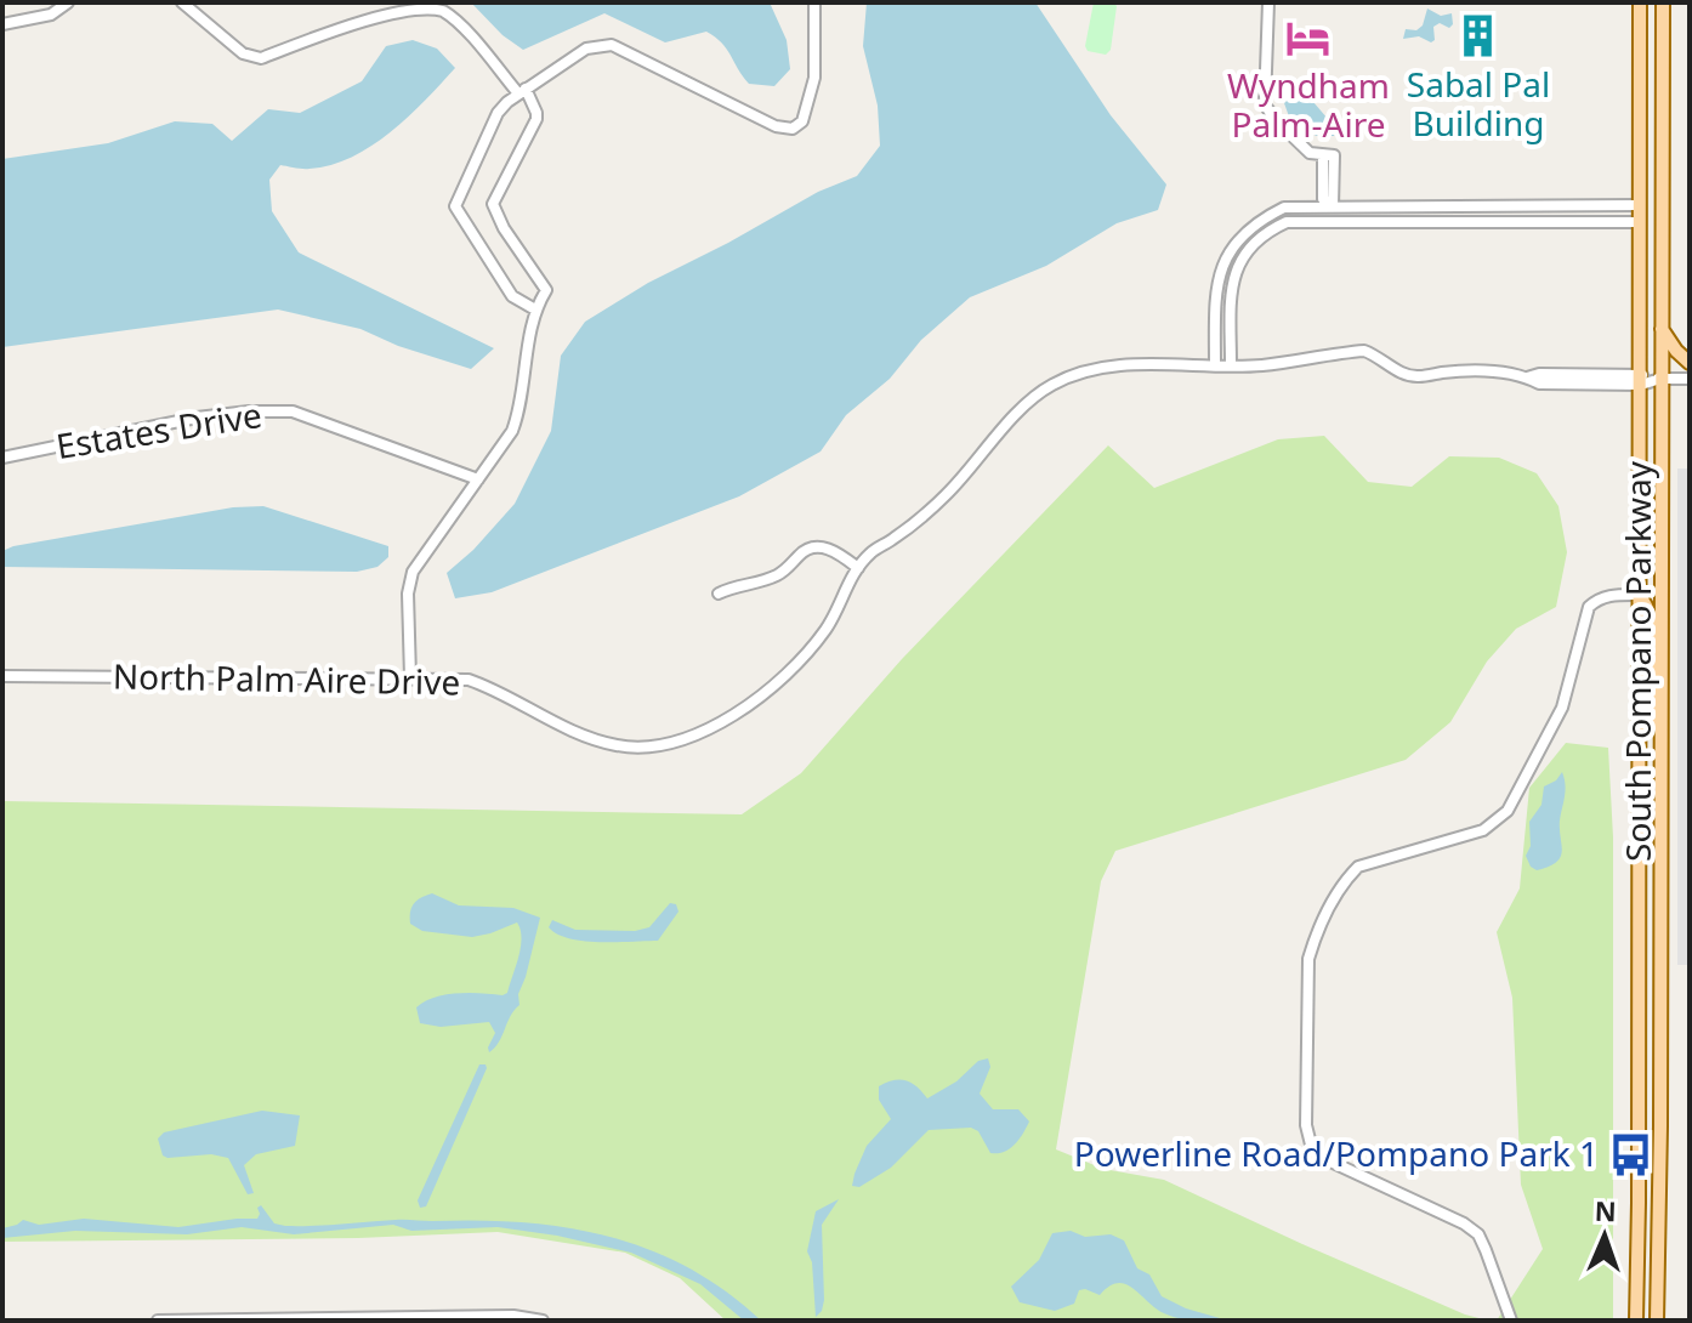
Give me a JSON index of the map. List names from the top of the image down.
{
  "streets": {
    "main road": ["South Pompano Parkway"],
    "street": ["Estates Drive", "North Palm Aire Drive"]
  },
  "crossings": [
    ["South Pompano Parkway", "North Palm Aire Drive"]
  ],
  "places": {
    "building": ["Sabal Pal Building"],
    "hotel": ["Wyndham Palm-Aire"],
    "bus stop": ["Powerline Road/Pompano Park 1"]
  },
  "north": "top"
}
